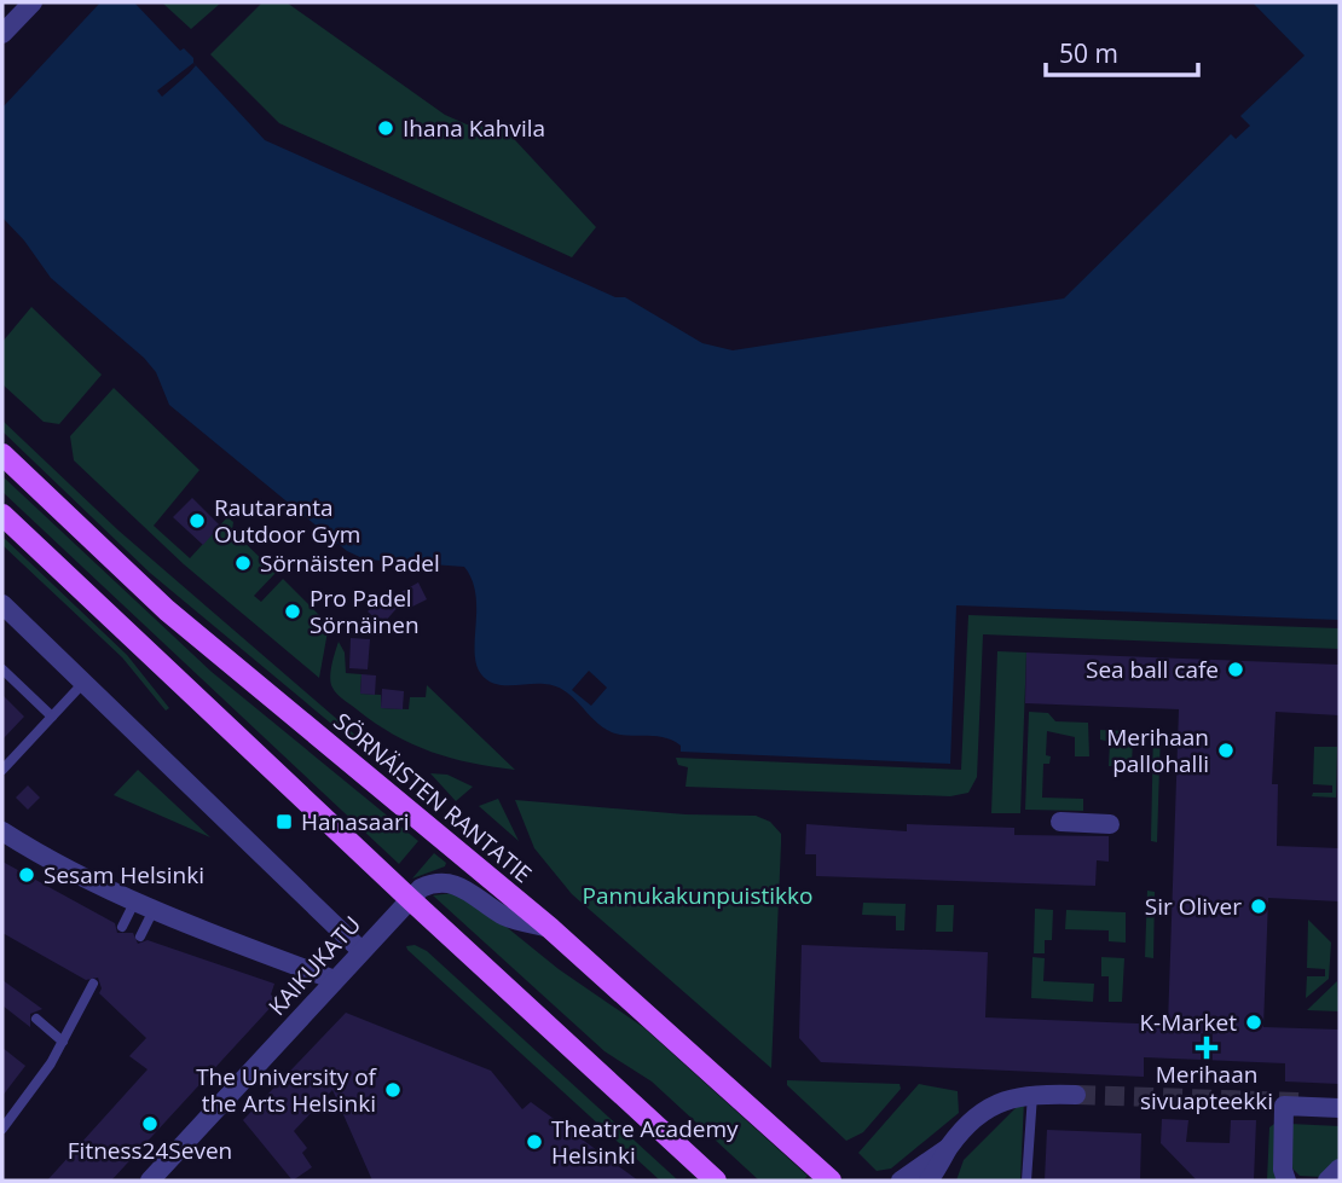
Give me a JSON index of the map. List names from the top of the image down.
{
  "streets": {
    "main road": ["SÖRNÄISTEN RANTATIE"],
    "street": ["KAIKUKATU"]
  },
  "crossings": [
    ["SÖRNÄISTEN RANTATIE", "KAIKUKATU"]
  ],
  "parks": ["Pannukakunpuistikko"],
  "places": {
    "other": [
      "Ihana Kahvila",
      "Rautaranta Outdoor Gym",
      "Sörnäisten Padel",
      "Pro Padel Sörnäinen",
      "Sea ball cafe",
      "Merihaan pallohalli",
      "Sesam Helsinki",
      "Sir Oliver",
      "K-Market",
      "The University of the Arts Helsinki",
      "Fitness24Seven",
      "Theatre Academy Helsinki"
    ],
    "transit": ["Hanasaari"],
    "health": ["Merihaan sivuapteekki"]
  },
  "scale_bar": "50 m"
}
